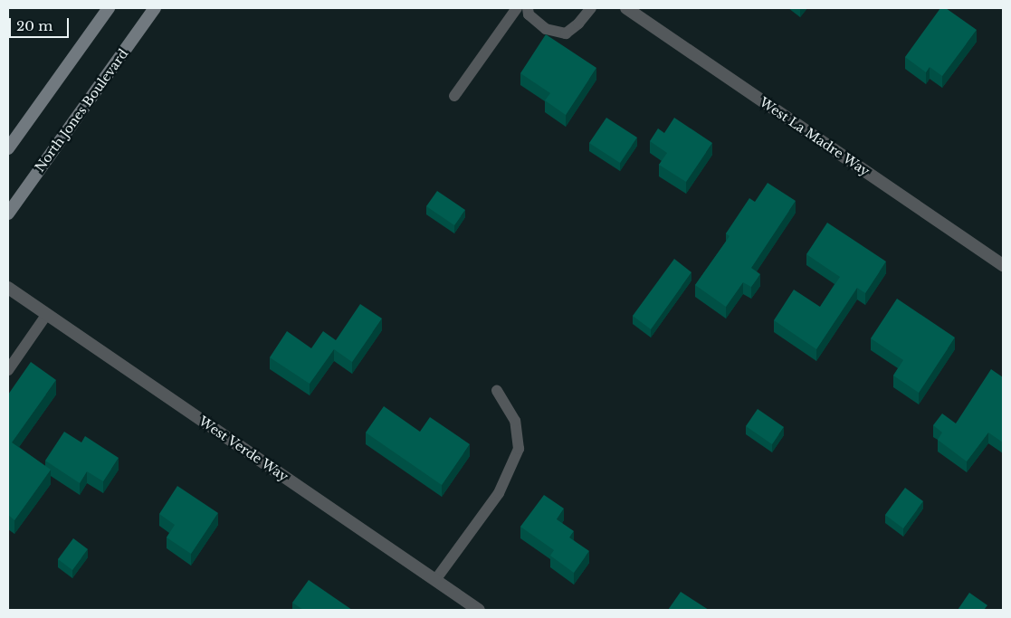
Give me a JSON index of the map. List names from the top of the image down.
{
  "streets": {
    "main road": ["North Jones Boulevard"],
    "street": ["West La Madre Way", "West Verde Way"]
  },
  "scale_bar": "20 m"
}
